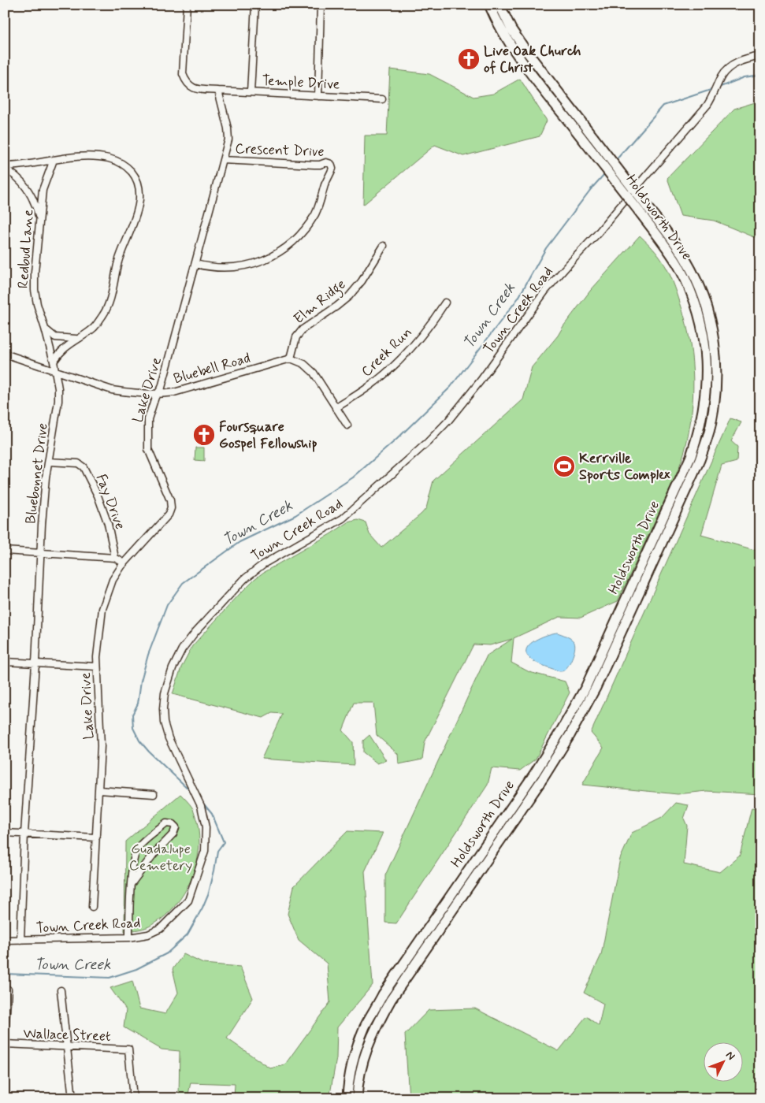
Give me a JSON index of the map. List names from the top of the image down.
{
  "streets": {
    "main road": ["Holdsworth Drive"],
    "street": [
      "Temple Drive",
      "Crescent Drive",
      "Redbud Lane",
      "Elm Ridge",
      "Town Creek Road",
      "Creek Run",
      "Bluebell Road",
      "Lake Drive",
      "Bluebonnet Drive",
      "Fay Drive",
      "Wallace Street"
    ]
  },
  "crossings": [
    ["Temple Drive", "Lake Drive"],
    ["Crescent Drive", "Lake Drive"],
    ["Redbud Lane", "Bluebonnet Drive"],
    ["Elm Ridge", "Bluebell Road"],
    ["Town Creek Road", "Bluebonnet Drive"],
    ["Bluebell Road", "Lake Drive"],
    ["Bluebell Road", "Bluebonnet Drive"],
    ["Bluebonnet Drive", "Fay Drive"]
  ],
  "water": ["Town Creek"],
  "parks": ["Guadalupe Cemetery"],
  "places": {
    "church": ["Live Oak Church of Christ", "Foursquare Gospel Fellowship"],
    "sports": ["Kerrville Sports Complex"]
  },
  "north": "top right"
}
